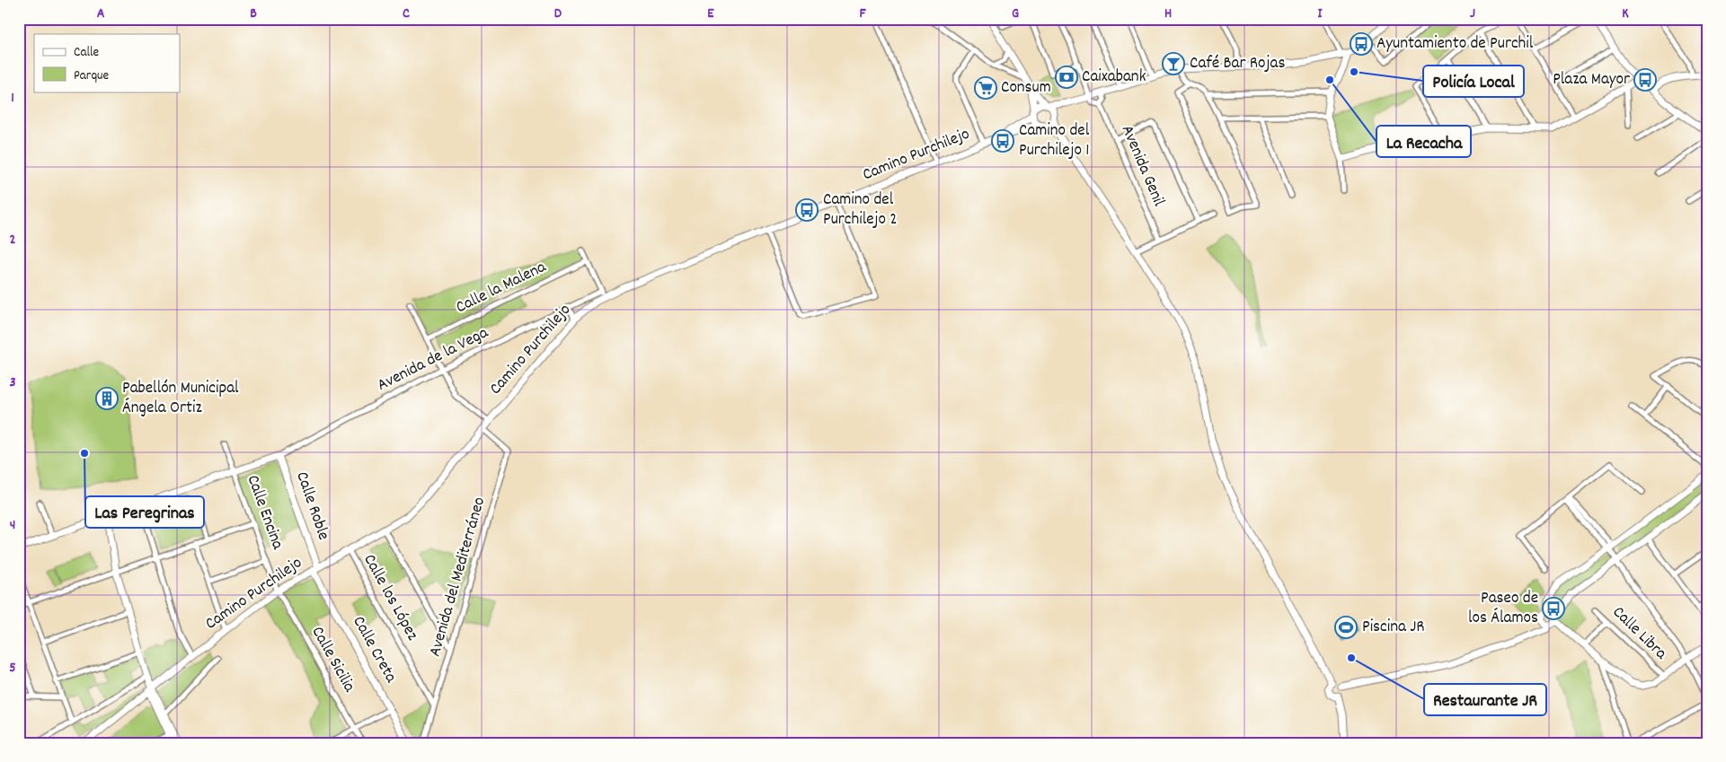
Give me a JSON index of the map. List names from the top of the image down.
{
  "streets": {
    "street": [
      "Camino Purchilejo",
      "Avenida Genil",
      "Calle la Malena",
      "Avenida de la Vega",
      "Calle Roble",
      "Calle Encina",
      "Avenida del Mediterráneo",
      "Calle los López",
      "Calle Libra",
      "Calle Creta",
      "Calle Sicilia"
    ]
  },
  "crossings": [
    ["Camino Purchilejo", "Avenida de la Vega"],
    ["Camino Purchilejo", "Calle Roble"],
    ["Camino Purchilejo", "Calle Encina"],
    ["Camino Purchilejo", "Avenida del Mediterráneo"],
    ["Camino Purchilejo", "Calle los López"],
    ["Camino Purchilejo", "Calle Creta"],
    ["Camino Purchilejo", "Calle Sicilia"],
    ["Avenida de la Vega", "Calle Roble"],
    ["Calle Roble", "Calle Creta"],
    ["Calle Encina", "Calle Sicilia"],
    ["Avenida del Mediterráneo", "Calle los López"]
  ],
  "places": {
    "bus stop": [
      "Ayuntamiento de Purchil",
      "Plaza Mayor",
      "Camino del Purchilejo 1",
      "Camino del Purchilejo 2",
      "Paseo de los Álamos"
    ],
    "bar": ["Café Bar Rojas"],
    "other": [
      "Policía Local",
      "La Recacha",
      "Las Peregrinas",
      "Restaurante JR"
    ],
    "bank": ["Caixabank"],
    "supermarket": ["Consum"],
    "building": ["Pabellón Municipal Ángela Ortiz"],
    "sports": ["Piscina JR"]
  },
  "legend": ["Calle", "Parque"],
  "grid": {
    "columns": [
      "A",
      "B",
      "C",
      "D",
      "E",
      "F",
      "G",
      "H",
      "I",
      "J",
      "K"
    ],
    "rows": [
      "1",
      "2",
      "3",
      "4",
      "5"
    ]
  }
}
